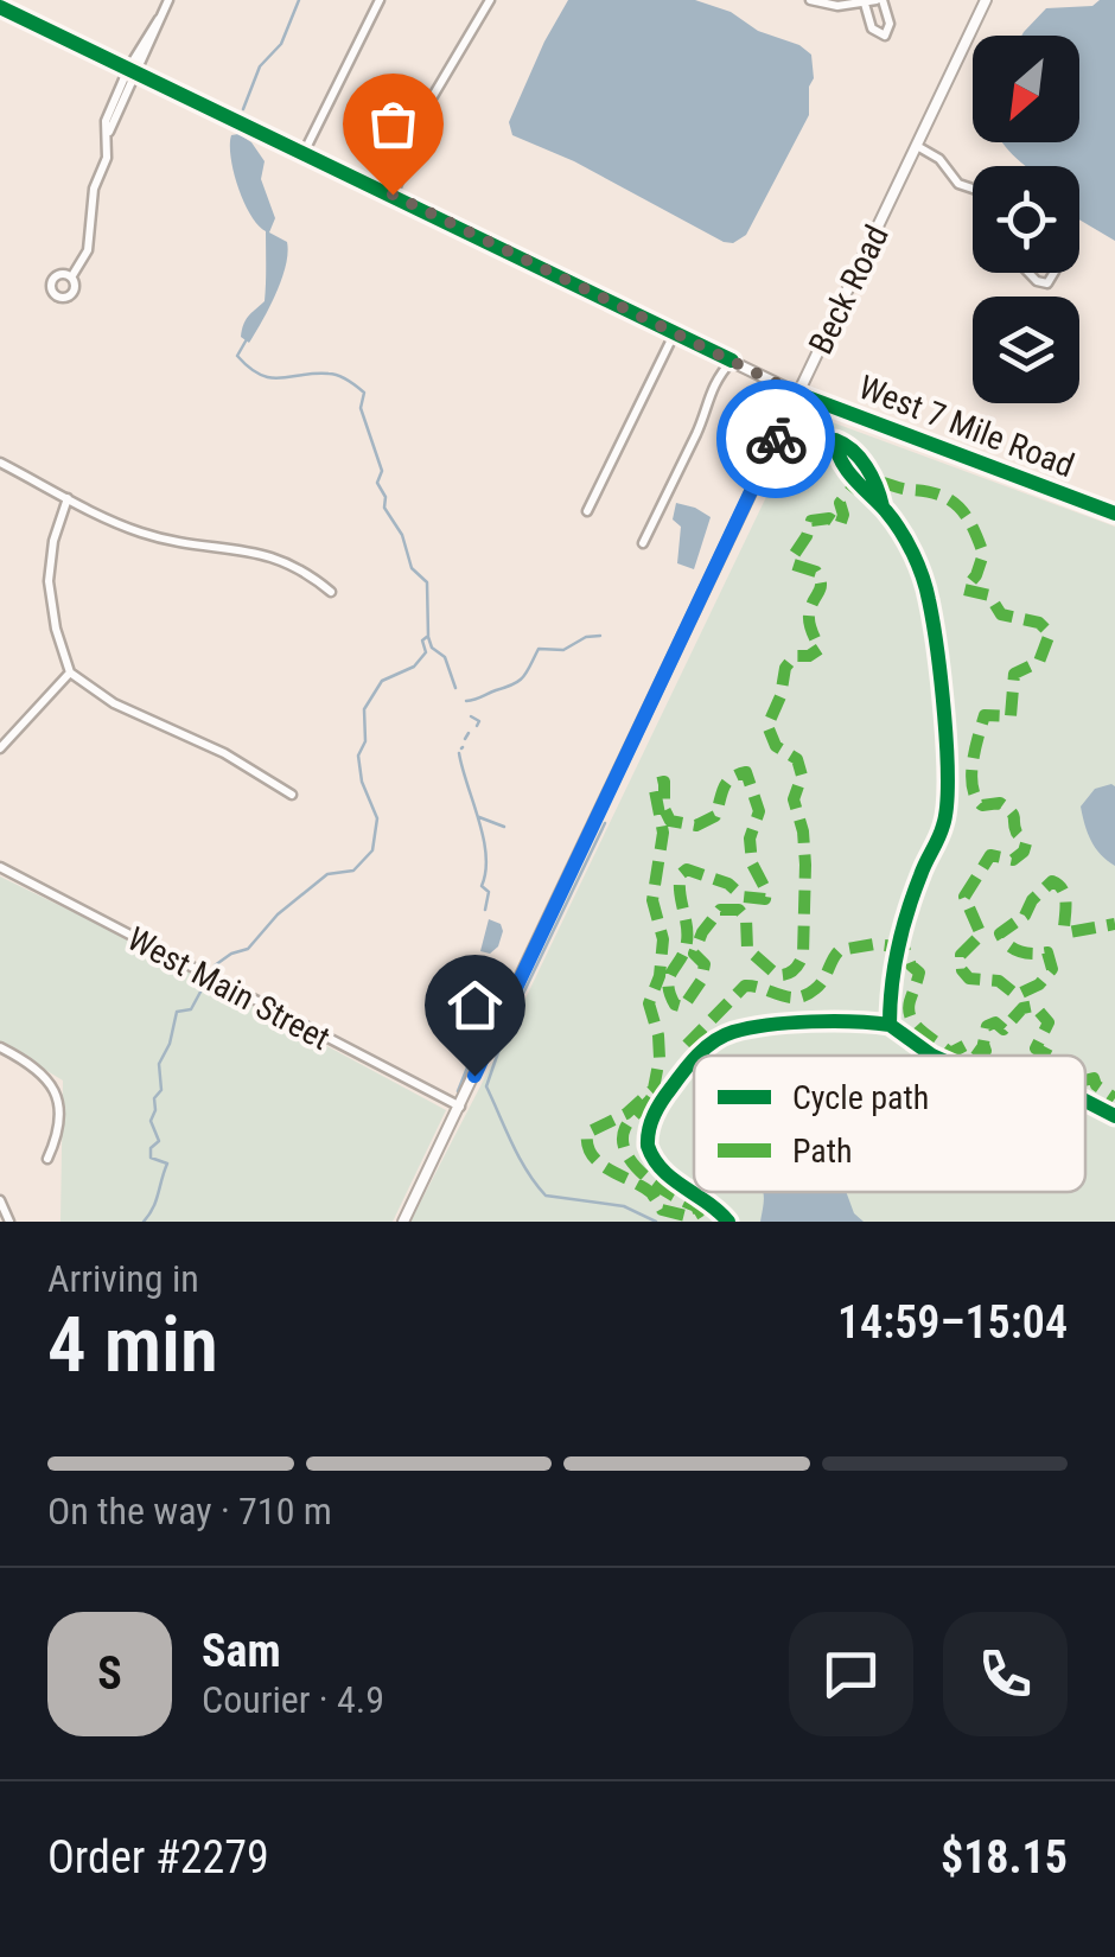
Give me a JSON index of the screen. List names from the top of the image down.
{
  "streets": {
    "main road": ["Beck Road", "West 7 Mile Road"],
    "street": ["West Main Street"]
  },
  "crossings": [
    ["Beck Road", "West 7 Mile Road"],
    ["Beck Road", "West Main Street"]
  ],
  "legend": ["Cycle path", "Path"],
  "north": "bottom left",
  "page": {
    "heading": ["4 min", "Arriving in", "14:59–15:04"],
    "panel": [
      "Sam",
      "Courier · 4.9",
      "Order #2279",
      "$18.15"
    ],
    "bar": "On the way · 710 m",
    "round": "S"
  }
}
